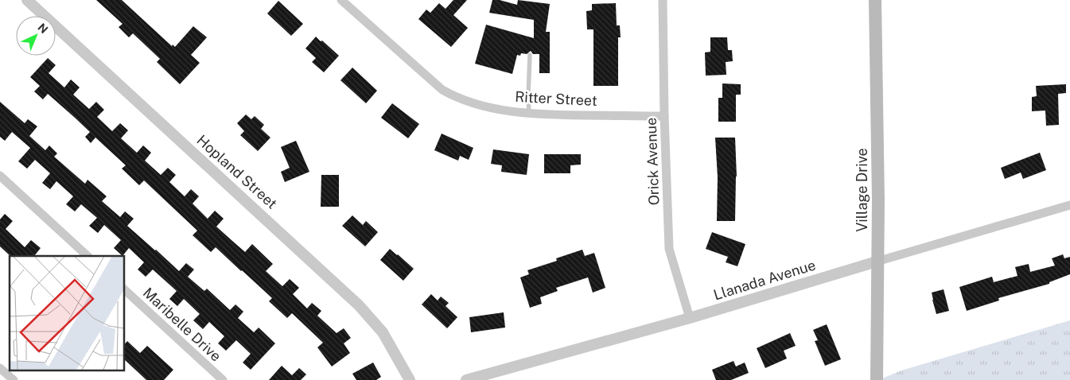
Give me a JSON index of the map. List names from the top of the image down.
{
  "streets": {
    "main road": ["Village Drive"],
    "street": [
      "Ritter Street",
      "Orick Avenue",
      "Hopland Street",
      "Llanada Avenue",
      "Maribelle Drive"
    ]
  },
  "crossings": [
    ["Ritter Street", "Orick Avenue"],
    ["Orick Avenue", "Llanada Avenue"],
    ["Village Drive", "Llanada Avenue"]
  ],
  "north": "top right"
}
